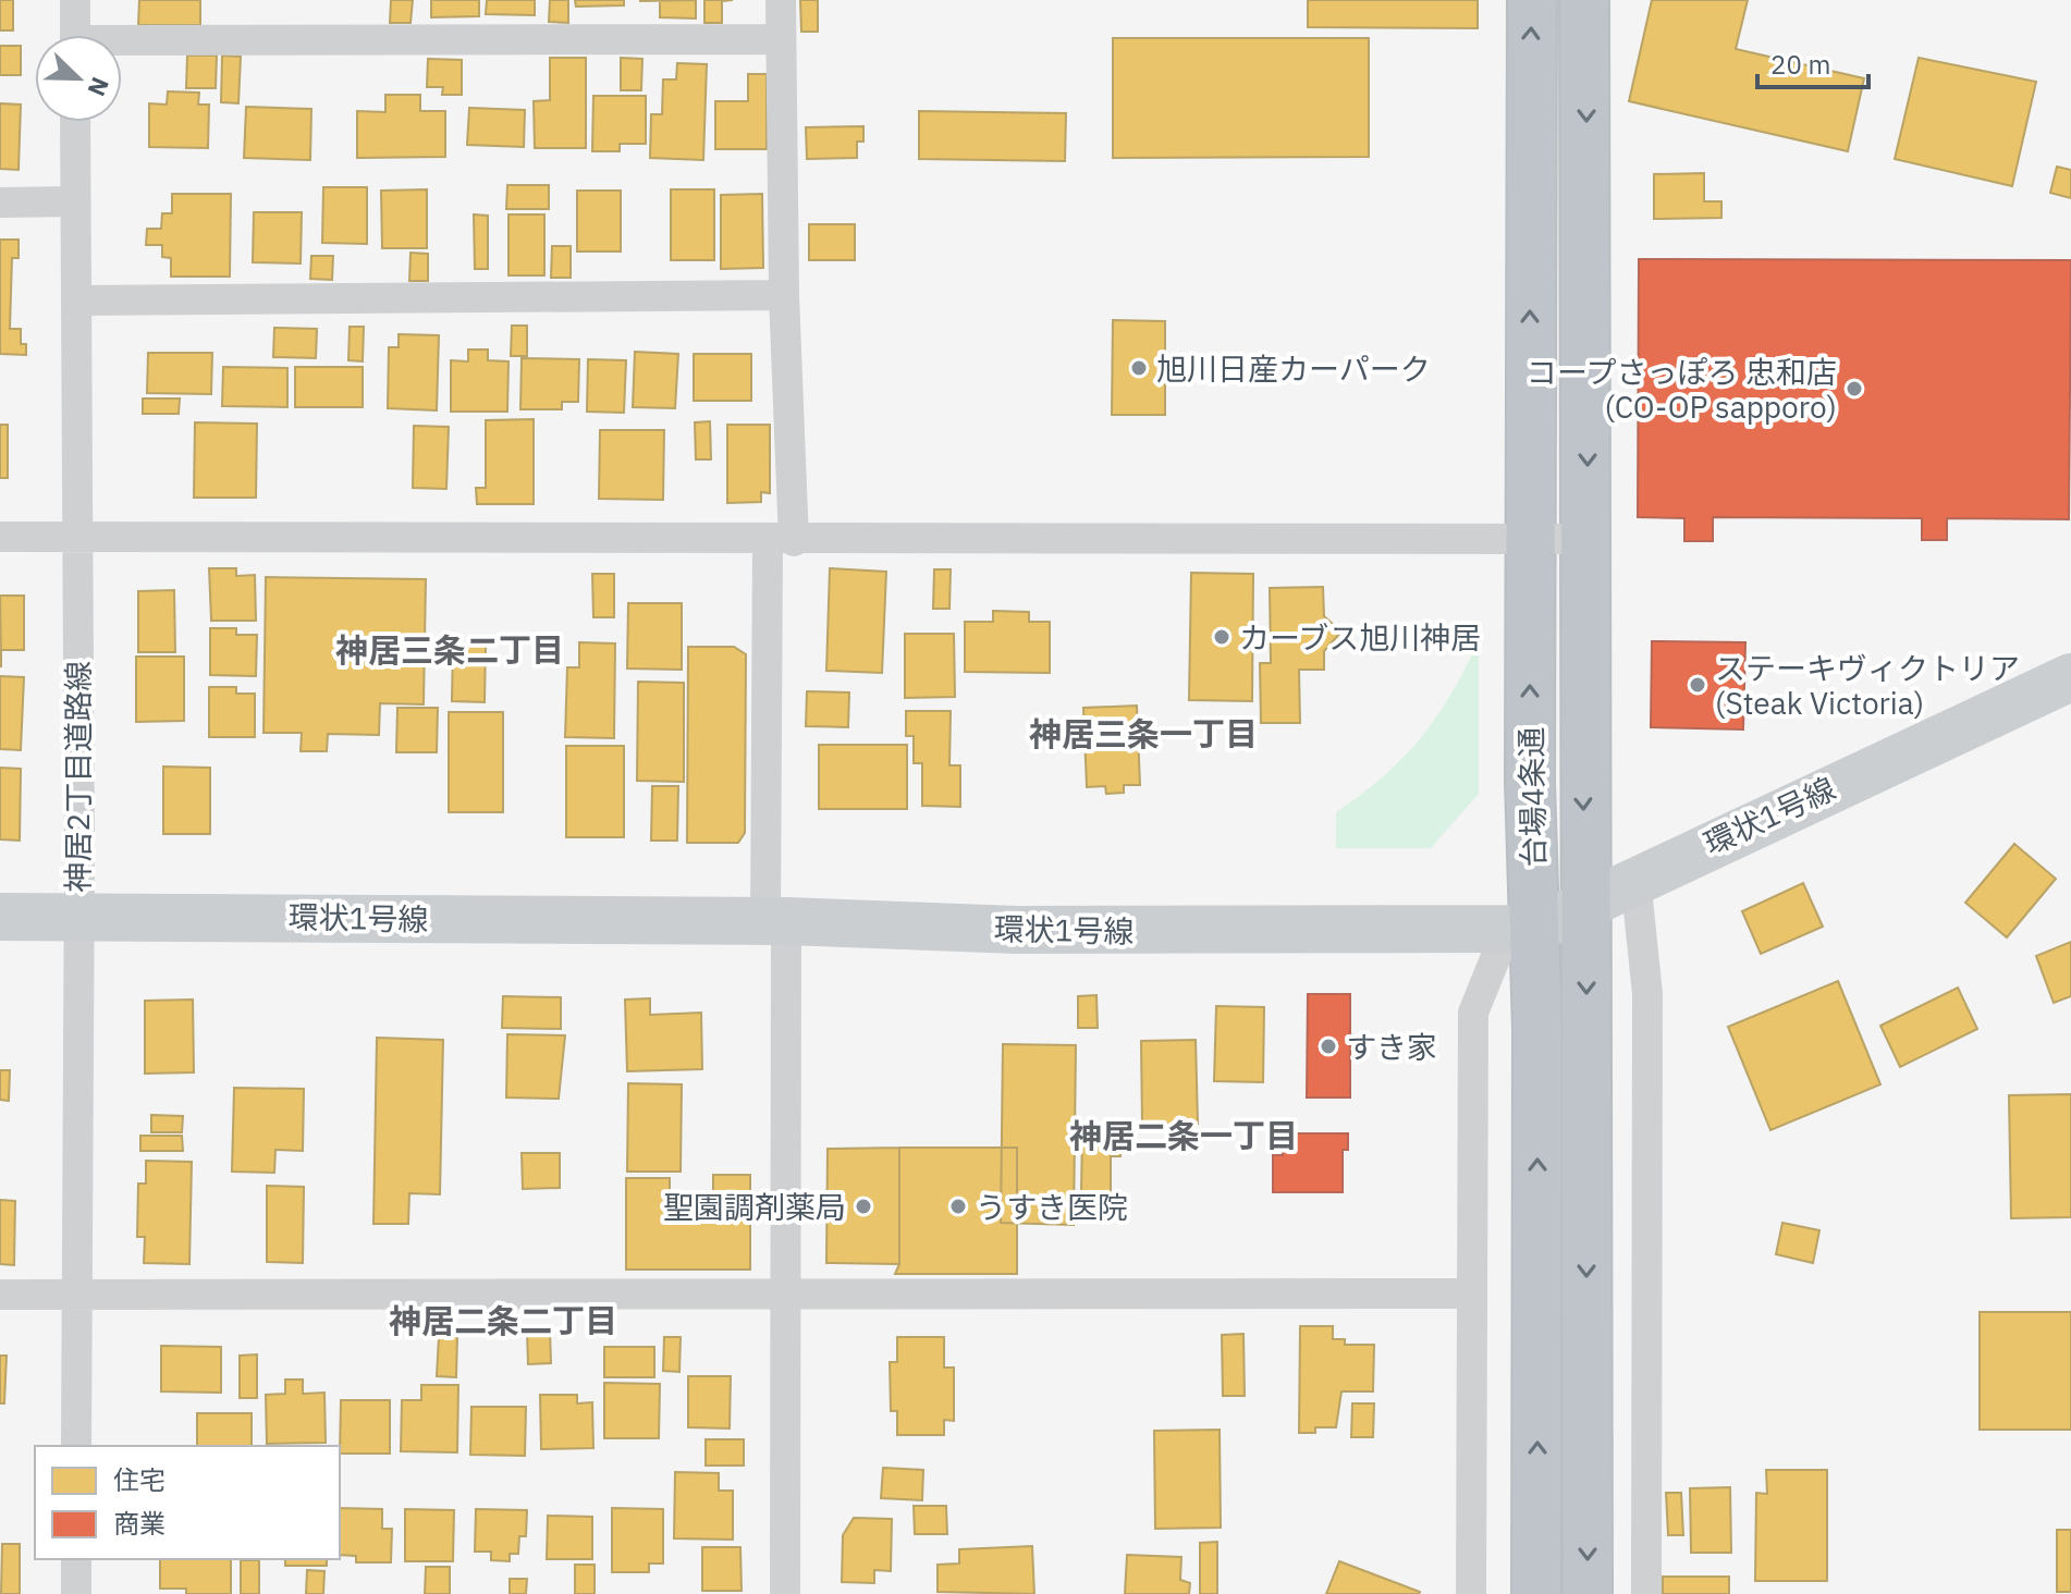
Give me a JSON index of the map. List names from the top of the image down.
{
  "streets": {
    "highway": ["台場4条通"],
    "main road": ["環状1号線"],
    "street": ["神居2丁目道路線"]
  },
  "crossings": [
    ["神居2丁目道路線", "環状1号線"],
    ["台場4条通", "環状1号線"]
  ],
  "districts": [
    "神居三条二丁目",
    "神居三条一丁目",
    "神居二条一丁目",
    "神居二条二丁目"
  ],
  "places": [
    "旭川日産カーパーク",
    "コープさっぽろ 忠和店 (CO-OP sapporo)",
    "カーブス旭川神居",
    "ステーキヴィクトリア (Steak Victoria)",
    "すき家",
    "聖園調剤薬局",
    "うすき医院"
  ],
  "legend": ["住宅", "商業"],
  "scale_bar": "20 m",
  "north": "bottom right"
}
